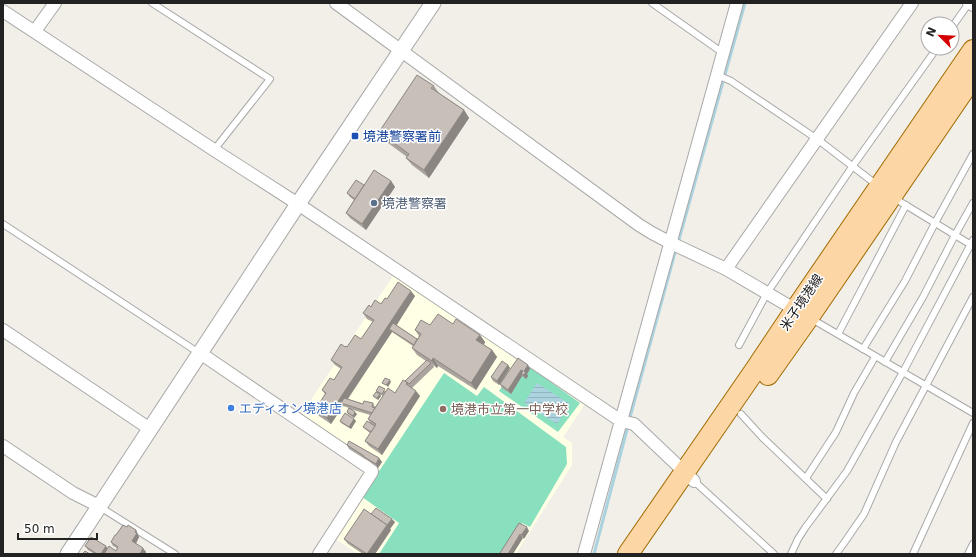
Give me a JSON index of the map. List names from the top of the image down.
{
  "streets": {
    "main road": ["米子境港線"]
  },
  "places": {
    "transit": ["境港警察署前"],
    "other": ["境港警察署", "エディオン境港店", "境港市立第一中学校"]
  },
  "scale_bar": "50 m",
  "north": "top left"
}
